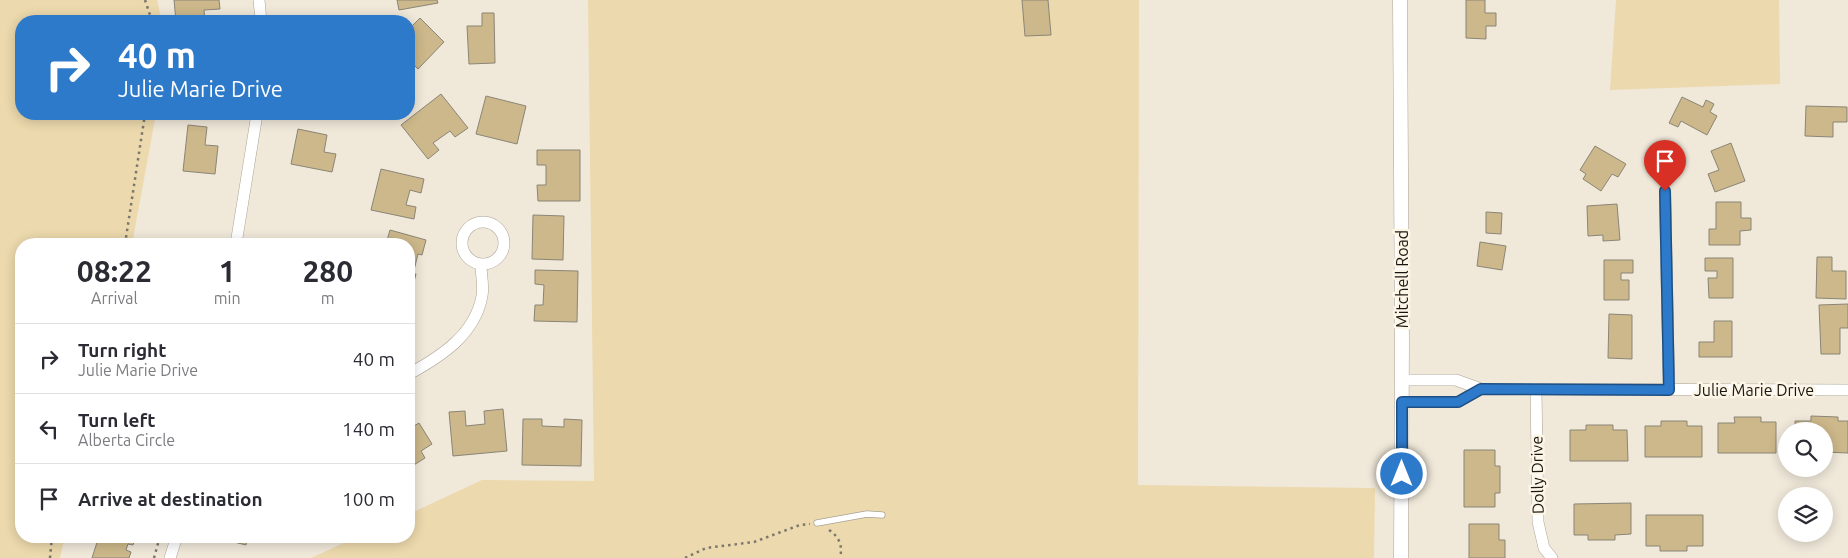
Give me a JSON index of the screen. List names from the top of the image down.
{
  "streets": {
    "street": ["Mitchell Road", "Julie Marie Drive", "Dolly Drive"]
  },
  "crossings": [
    ["Mitchell Road", "Julie Marie Drive"],
    ["Julie Marie Drive", "Dolly Drive"]
  ],
  "page": {
    "turn": ["40 m", "Julie Marie Drive"],
    "eta": [
      "08:22",
      "Arrival",
      "1",
      "min",
      "280",
      "m"
    ],
    "list": [
      {
        "name": "Turn right",
        "note": "Julie Marie Drive",
        "value": "40 m"
      },
      {
        "name": "Turn left",
        "note": "Alberta Circle",
        "value": "140 m"
      },
      {
        "name": "Arrive at destination",
        "value": "100 m"
      }
    ]
  }
}
